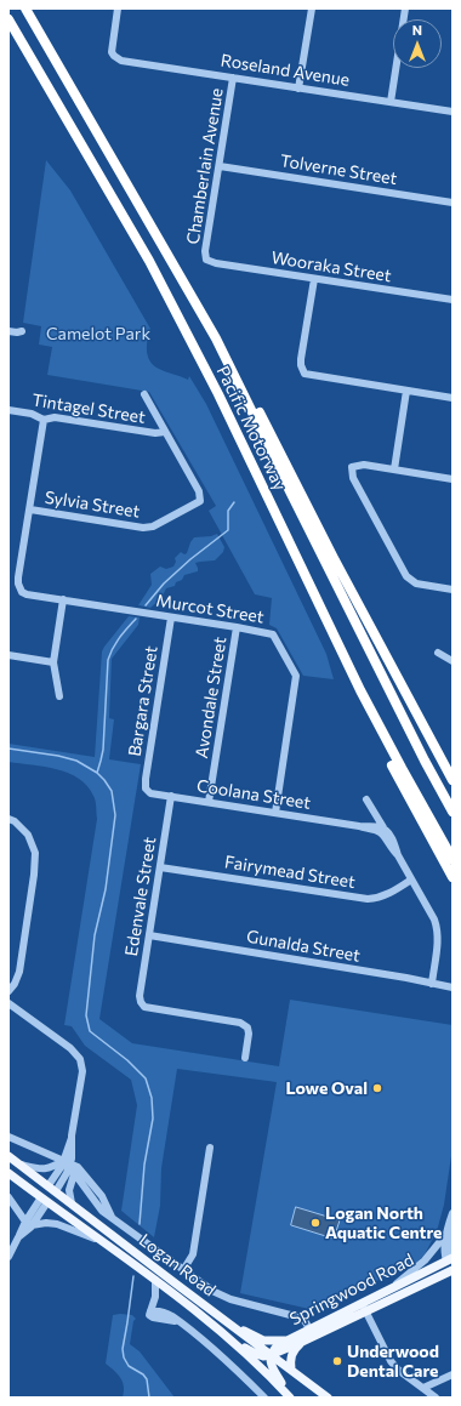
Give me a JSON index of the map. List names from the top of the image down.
{
  "streets": {
    "highway": ["Pacific Motorway"],
    "main road": ["Logan Road", "Springwood Road"],
    "street": [
      "Roseland Avenue",
      "Chamberlain Avenue",
      "Tolverne Street",
      "Wooraka Street",
      "Tintagel Street",
      "Sylvia Street",
      "Murcot Street",
      "Avondale Street",
      "Bargara Street",
      "Coolana Street",
      "Fairymead Street",
      "Edenvale Street",
      "Gunalda Street"
    ]
  },
  "crossings": [
    ["Roseland Avenue", "Chamberlain Avenue"],
    ["Chamberlain Avenue", "Tolverne Street"],
    ["Chamberlain Avenue", "Wooraka Street"],
    ["Tintagel Street", "Sylvia Street"],
    ["Sylvia Street", "Murcot Street"],
    ["Murcot Street", "Avondale Street"],
    ["Murcot Street", "Bargara Street"],
    ["Murcot Street", "Coolana Street"],
    ["Avondale Street", "Coolana Street"],
    ["Bargara Street", "Coolana Street"],
    ["Coolana Street", "Edenvale Street"],
    ["Fairymead Street", "Edenvale Street"],
    ["Edenvale Street", "Gunalda Street"],
    ["Logan Road", "Springwood Road"]
  ],
  "parks": ["Camelot Park"],
  "places": ["Lowe Oval", "Logan North Aquatic Centre", "Underwood Dental Care"],
  "north": "top"
}
